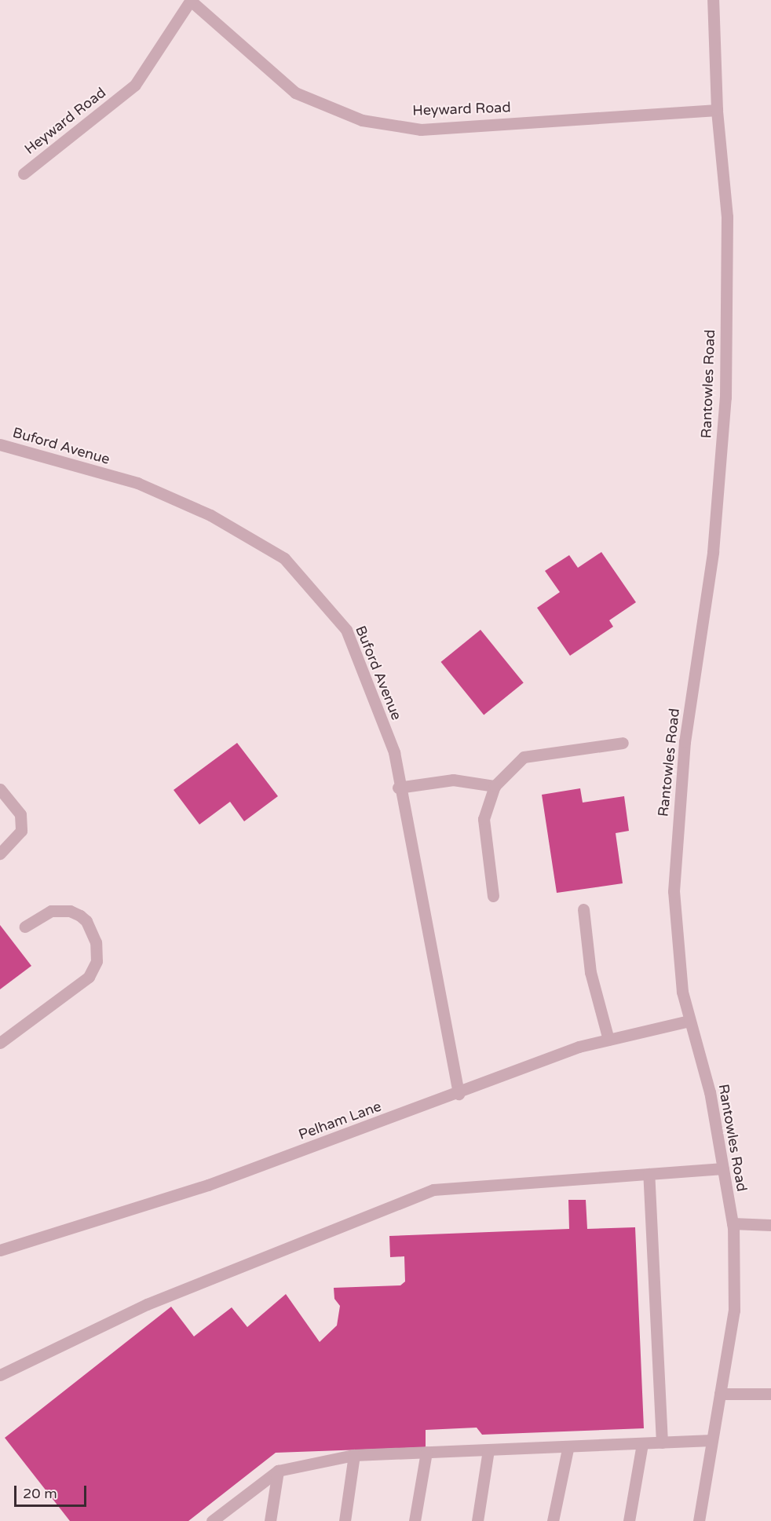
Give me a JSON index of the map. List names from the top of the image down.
{
  "streets": {
    "street": [
      "Heyward Road",
      "Rantowles Road",
      "Buford Avenue",
      "Pelham Lane"
    ]
  },
  "crossings": [
    ["Heyward Road", "Rantowles Road"],
    ["Rantowles Road", "Pelham Lane"],
    ["Buford Avenue", "Pelham Lane"]
  ],
  "scale_bar": "20 m"
}
